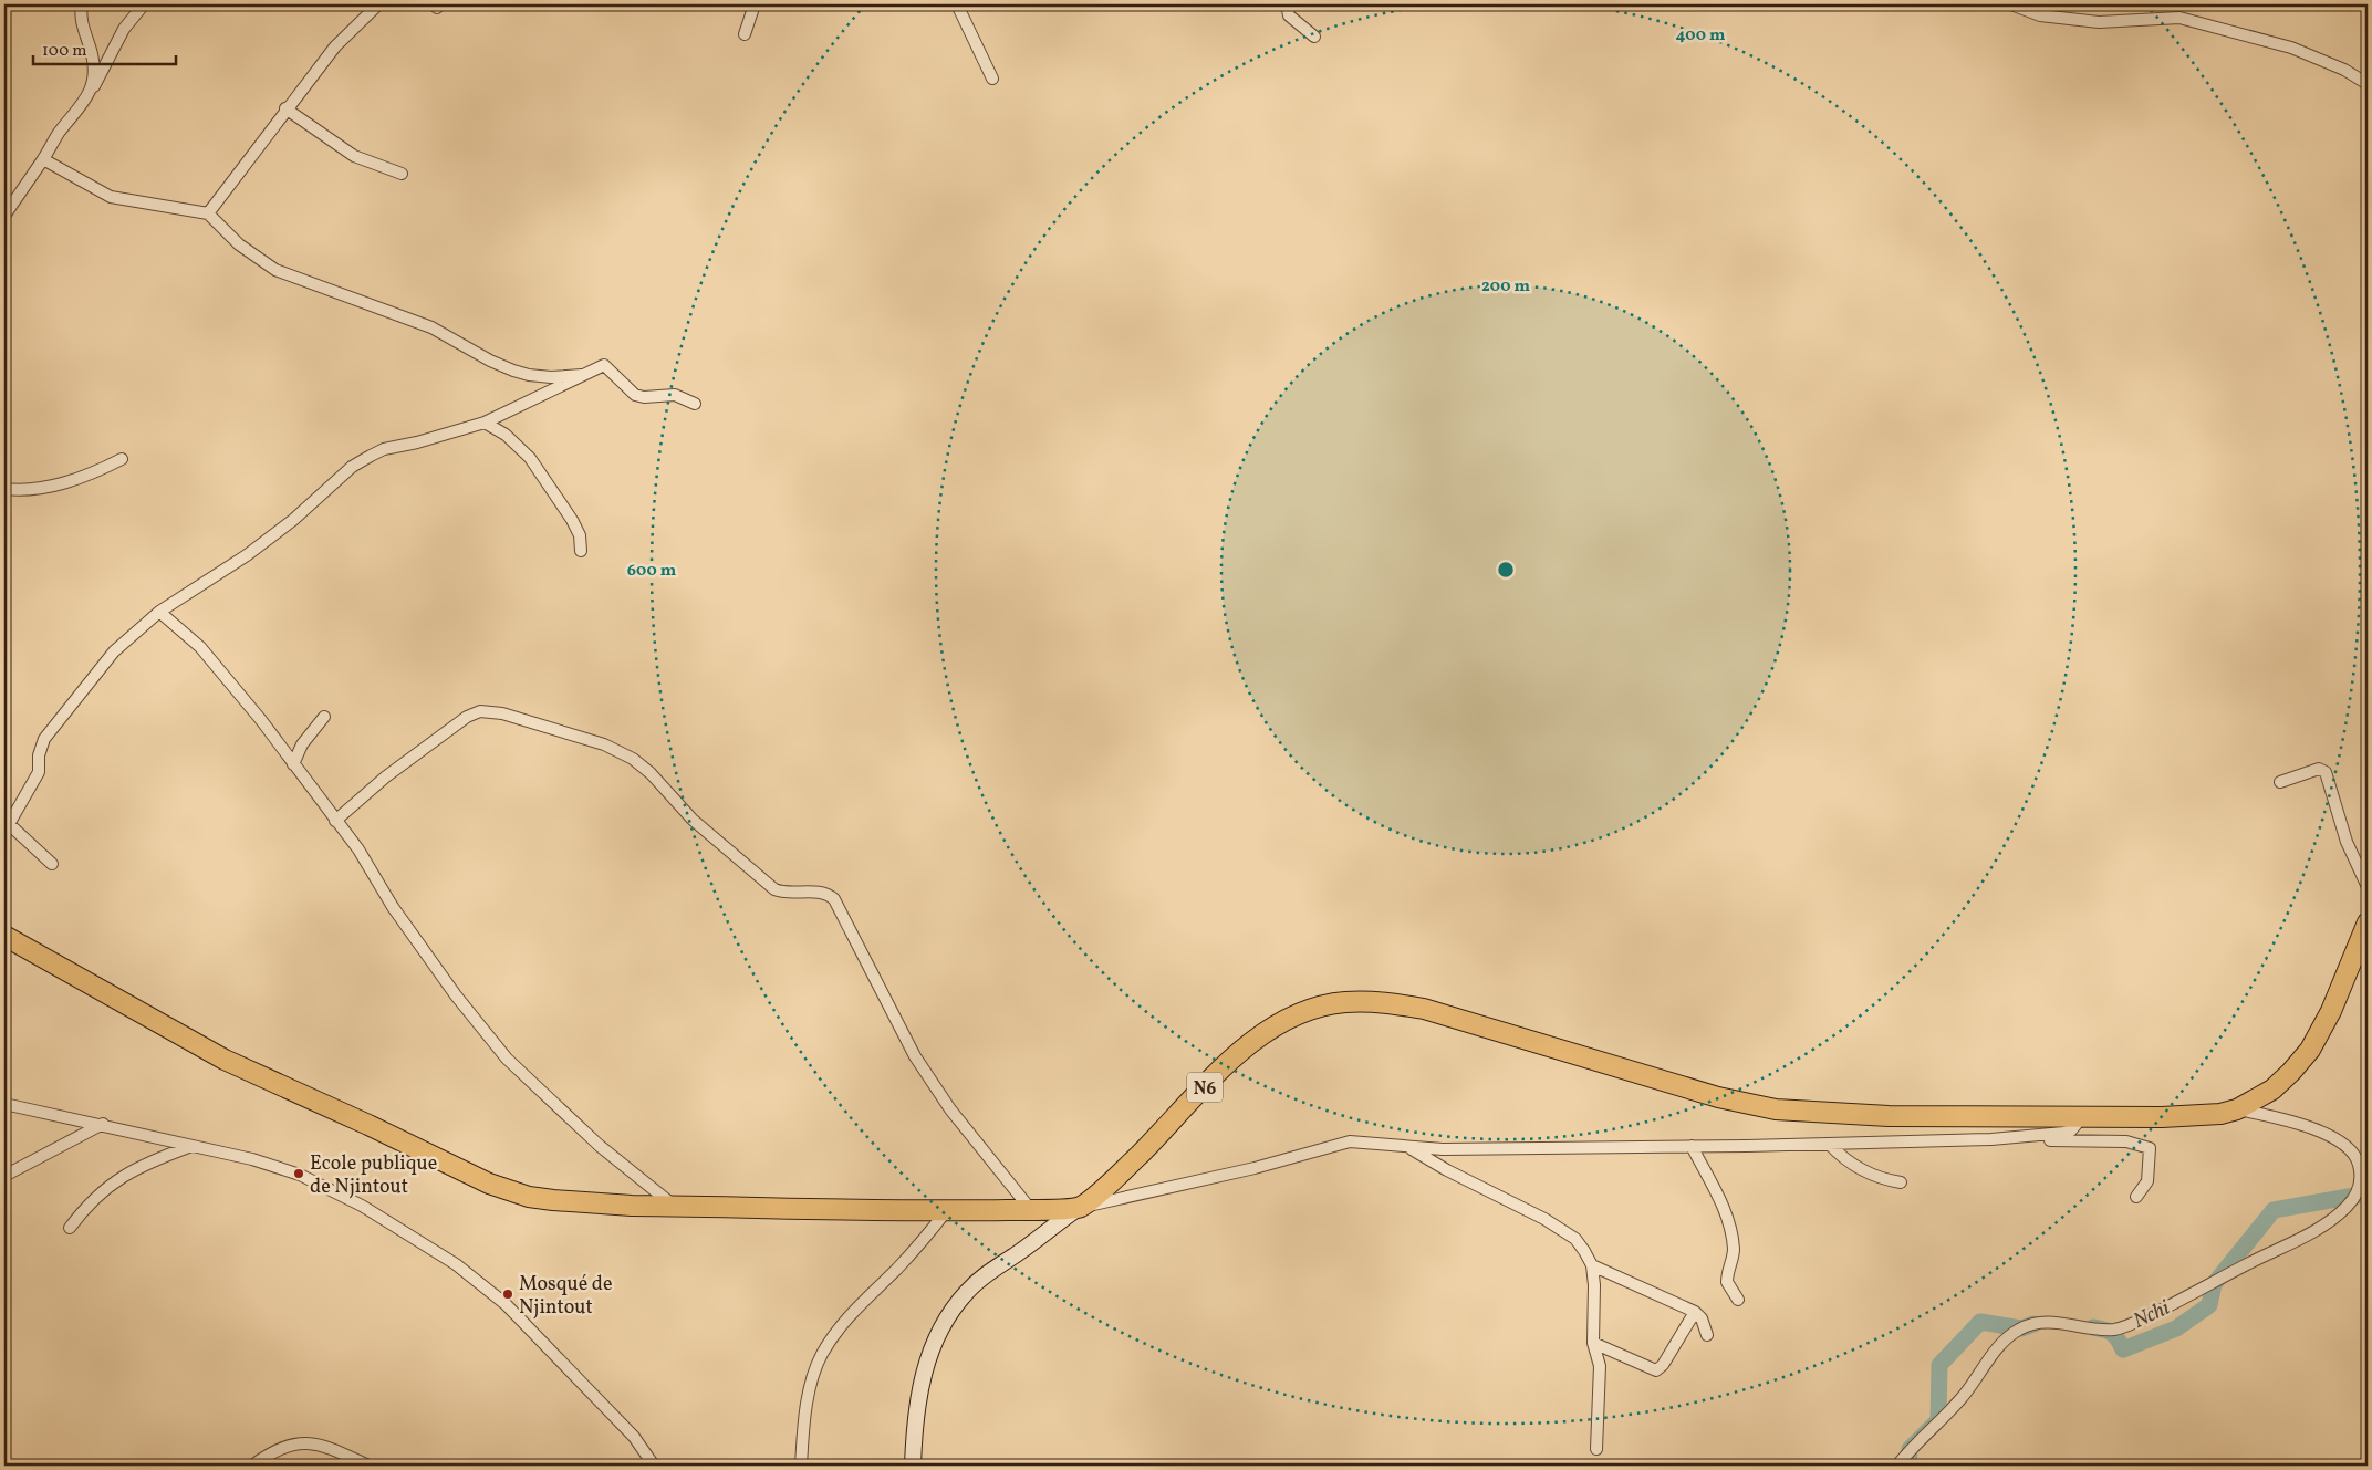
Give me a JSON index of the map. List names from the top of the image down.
{
  "streets": {
    "highway": ["N6"]
  },
  "water": ["Nchi"],
  "places": ["Ecole publique de Njintout", "Mosqué de Njintout"],
  "scale_bar": "100 m",
  "rings": ["400 m", "200 m", "600 m"]
}
